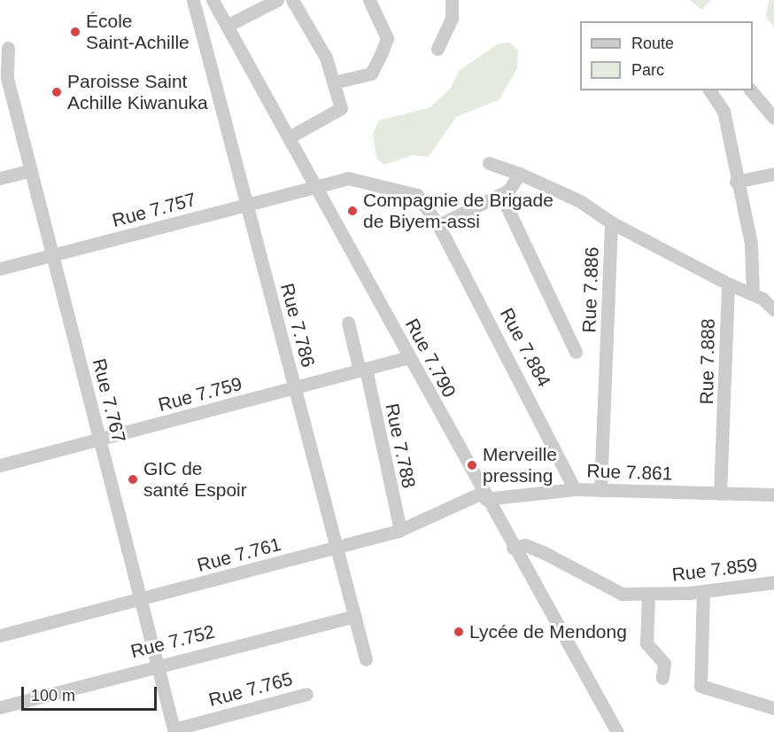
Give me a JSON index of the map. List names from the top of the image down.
{
  "streets": {
    "street": [
      "Rue 7.757",
      "Rue 7.886",
      "Rue 7.786",
      "Rue 7.884",
      "Rue 7.790",
      "Rue 7.888",
      "Rue 7.759",
      "Rue 7.767",
      "Rue 7.788",
      "Rue 7.861",
      "Rue 7.761",
      "Rue 7.859",
      "Rue 7.752",
      "Rue 7.765"
    ]
  },
  "crossings": [
    ["Rue 7.757", "Rue 7.786"],
    ["Rue 7.757", "Rue 7.884"],
    ["Rue 7.757", "Rue 7.790"],
    ["Rue 7.757", "Rue 7.767"],
    ["Rue 7.886", "Rue 7.888"],
    ["Rue 7.886", "Rue 7.861"],
    ["Rue 7.786", "Rue 7.759"],
    ["Rue 7.786", "Rue 7.761"],
    ["Rue 7.786", "Rue 7.752"],
    ["Rue 7.884", "Rue 7.790"],
    ["Rue 7.884", "Rue 7.861"],
    ["Rue 7.790", "Rue 7.759"],
    ["Rue 7.790", "Rue 7.861"],
    ["Rue 7.790", "Rue 7.761"],
    ["Rue 7.790", "Rue 7.859"],
    ["Rue 7.888", "Rue 7.861"],
    ["Rue 7.759", "Rue 7.767"],
    ["Rue 7.759", "Rue 7.788"],
    ["Rue 7.767", "Rue 7.761"],
    ["Rue 7.767", "Rue 7.752"],
    ["Rue 7.767", "Rue 7.765"],
    ["Rue 7.788", "Rue 7.761"],
    ["Rue 7.861", "Rue 7.761"]
  ],
  "places": [
    "École Saint-Achille",
    "Paroisse Saint Achille Kiwanuka",
    "Compagnie de Brigade de Biyem-assi",
    "Merveille pressing",
    "GIC de santé Espoir",
    "Lycée de Mendong"
  ],
  "legend": ["Route", "Parc"],
  "scale_bar": "100 m"
}
